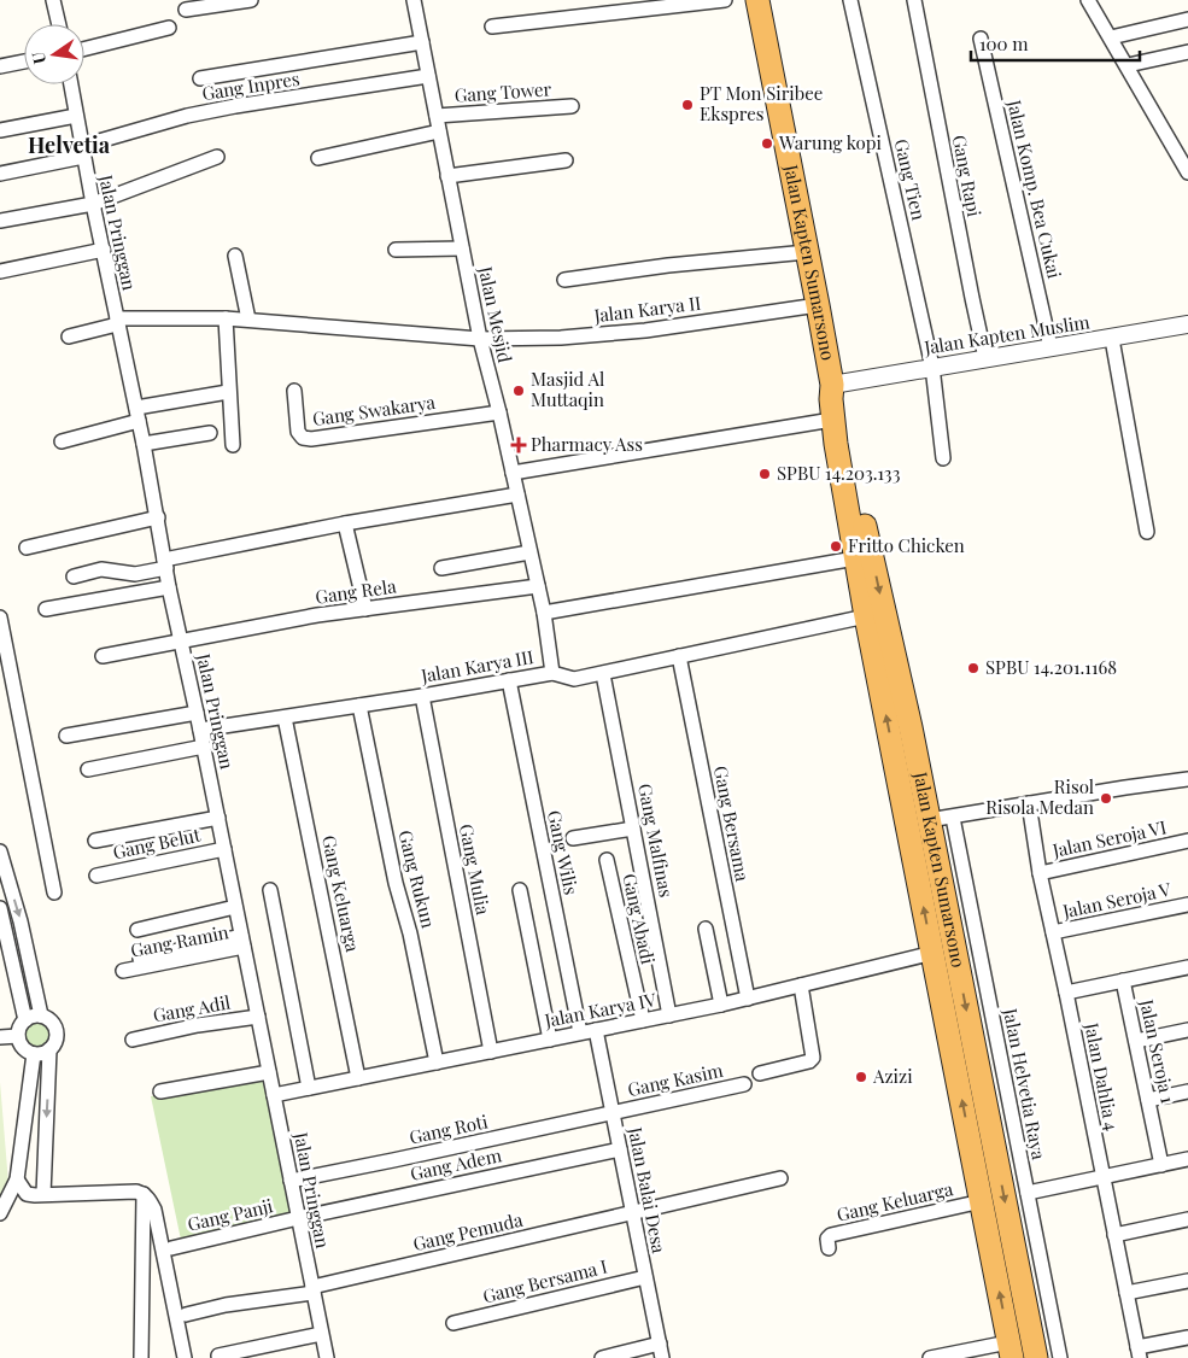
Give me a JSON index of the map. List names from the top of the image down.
{
  "streets": {
    "highway": ["Jalan Kapten Sumarsono"],
    "street": [
      "Gang Inpres",
      "Gang Tower",
      "Gang Rapi",
      "Gang Tien",
      "Jalan Komp. Bea Cukai",
      "Jalan Pringgan",
      "Jalan Karya II",
      "Jalan Mesjid",
      "Jalan Kapten Muslim",
      "Gang Swakarya",
      "Gang Rela",
      "Jalan Karya III",
      "Gang Bersama",
      "Jalan Seroja VI",
      "Gang Malfinas",
      "Gang Belut",
      "Gang Wilis",
      "Gang Mulia",
      "Gang Rukun",
      "Gang Keluarga",
      "Jalan Seroja V",
      "Gang Abadi",
      "Gang Ramin",
      "Gang Adil",
      "Jalan Karya IV",
      "Jalan Seroja 1",
      "Jalan Dahlia 4",
      "Gang Kasim",
      "Jalan Helvetia Raya",
      "Gang Roti",
      "Gang Adem",
      "Jalan Balai Desa",
      "Gang Panji",
      "Gang Pemuda",
      "Gang Bersama I"
    ]
  },
  "crossings": [
    ["Gang Inpres", "Jalan Pringgan"],
    ["Gang Inpres", "Jalan Mesjid"],
    ["Gang Tower", "Jalan Mesjid"],
    ["Gang Rapi", "Jalan Kapten Muslim"],
    ["Gang Tien", "Jalan Kapten Muslim"],
    ["Jalan Komp. Bea Cukai", "Jalan Kapten Muslim"],
    ["Jalan Pringgan", "Jalan Karya II"],
    ["Jalan Pringgan", "Gang Rela"],
    ["Jalan Pringgan", "Jalan Karya III"],
    ["Jalan Pringgan", "Gang Belut"],
    ["Jalan Pringgan", "Gang Ramin"],
    ["Jalan Pringgan", "Gang Adil"],
    ["Jalan Pringgan", "Jalan Karya IV"],
    ["Jalan Pringgan", "Gang Roti"],
    ["Jalan Pringgan", "Gang Adem"],
    ["Jalan Pringgan", "Gang Panji"],
    ["Jalan Pringgan", "Gang Pemuda"],
    ["Jalan Kapten Sumarsono", "Jalan Karya II"],
    ["Jalan Kapten Sumarsono", "Jalan Kapten Muslim"],
    ["Jalan Kapten Sumarsono", "Jalan Karya III"],
    ["Jalan Kapten Sumarsono", "Gang Keluarga"],
    ["Jalan Kapten Sumarsono", "Jalan Karya IV"],
    ["Jalan Karya II", "Jalan Mesjid"],
    ["Jalan Mesjid", "Gang Swakarya"],
    ["Jalan Mesjid", "Gang Rela"],
    ["Jalan Mesjid", "Jalan Karya III"],
    ["Jalan Karya III", "Gang Bersama"],
    ["Jalan Karya III", "Gang Malfinas"],
    ["Jalan Karya III", "Gang Wilis"],
    ["Jalan Karya III", "Gang Mulia"],
    ["Jalan Karya III", "Gang Rukun"],
    ["Jalan Karya III", "Gang Keluarga"],
    ["Gang Bersama", "Jalan Karya IV"],
    ["Jalan Seroja VI", "Jalan Dahlia 4"],
    ["Gang Malfinas", "Jalan Karya IV"],
    ["Gang Wilis", "Jalan Karya IV"],
    ["Gang Mulia", "Jalan Karya IV"],
    ["Gang Rukun", "Jalan Karya IV"],
    ["Gang Keluarga", "Jalan Karya IV"],
    ["Jalan Seroja V", "Jalan Dahlia 4"],
    ["Gang Abadi", "Jalan Karya IV"],
    ["Jalan Karya IV", "Jalan Balai Desa"],
    ["Gang Kasim", "Gang Roti"],
    ["Gang Kasim", "Jalan Balai Desa"],
    ["Gang Roti", "Jalan Balai Desa"],
    ["Gang Adem", "Jalan Balai Desa"],
    ["Gang Adem", "Gang Panji"],
    ["Jalan Balai Desa", "Gang Pemuda"],
    ["Jalan Balai Desa", "Gang Bersama I"]
  ],
  "districts": ["Helvetia"],
  "places": {
    "other": [
      "PT Mon Siribee Ekspres",
      "Warung kopi",
      "Masjid Al Muttaqin",
      "SPBU 14.203.133",
      "Fritto Chicken",
      "SPBU 14.201.1168",
      "Risol Risola Medan",
      "Azizi"
    ],
    "health": ["Pharmacy Ass"]
  },
  "scale_bar": "100 m",
  "north": "left"
}
